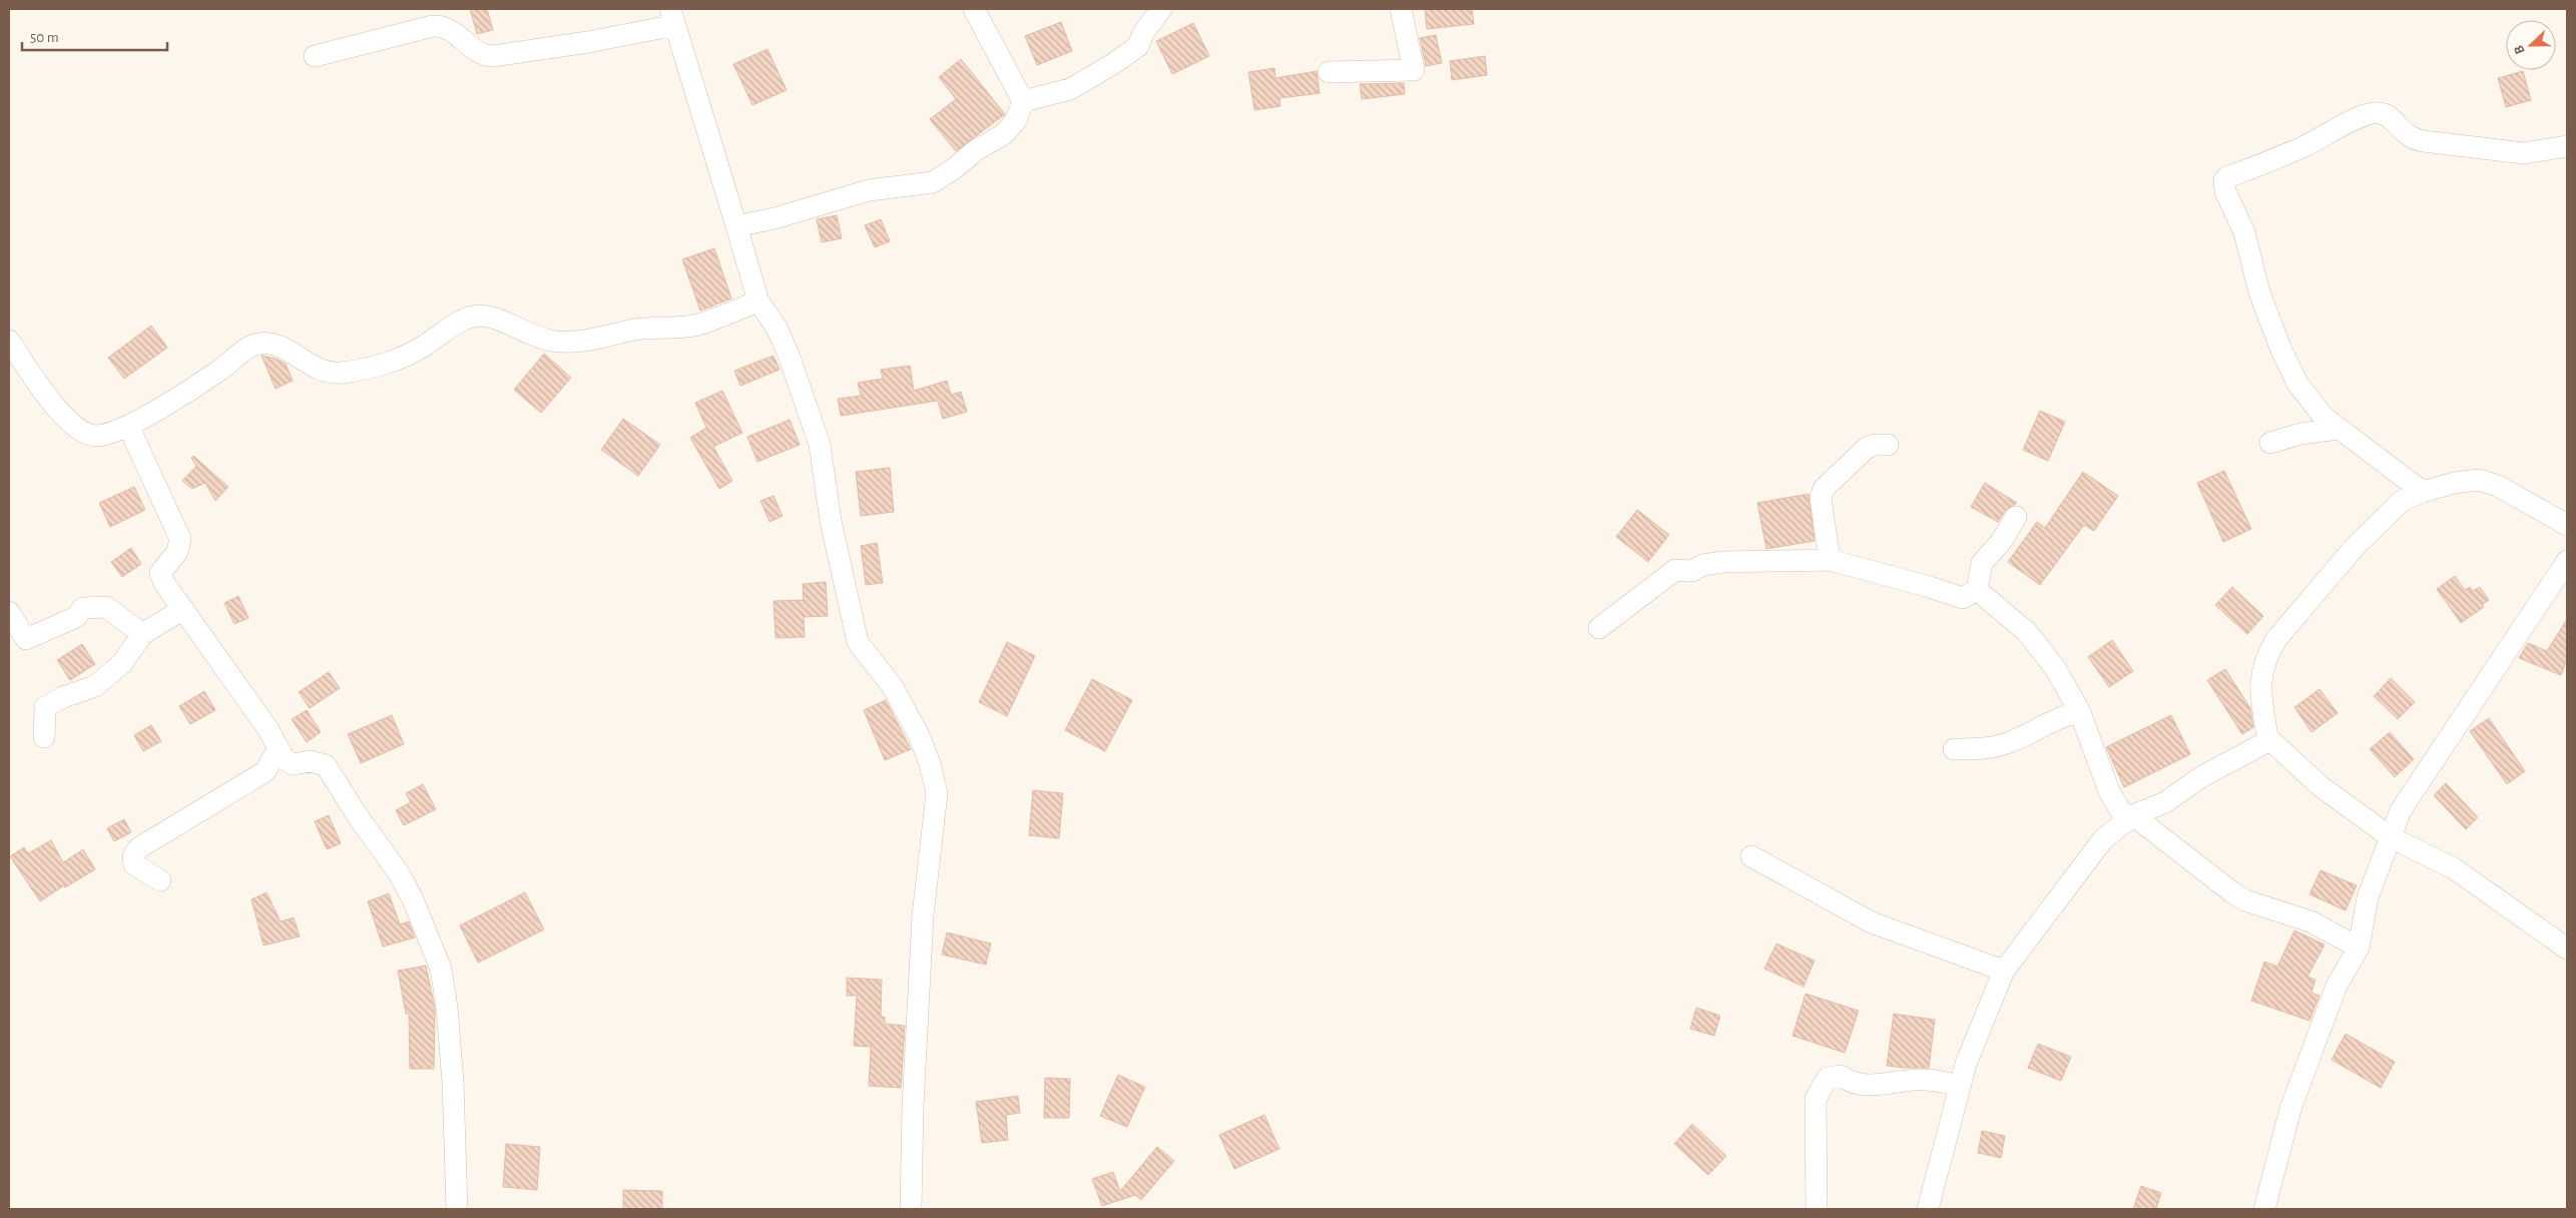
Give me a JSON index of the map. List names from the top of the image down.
{
  "scale_bar": "50 m",
  "north": "left"
}
